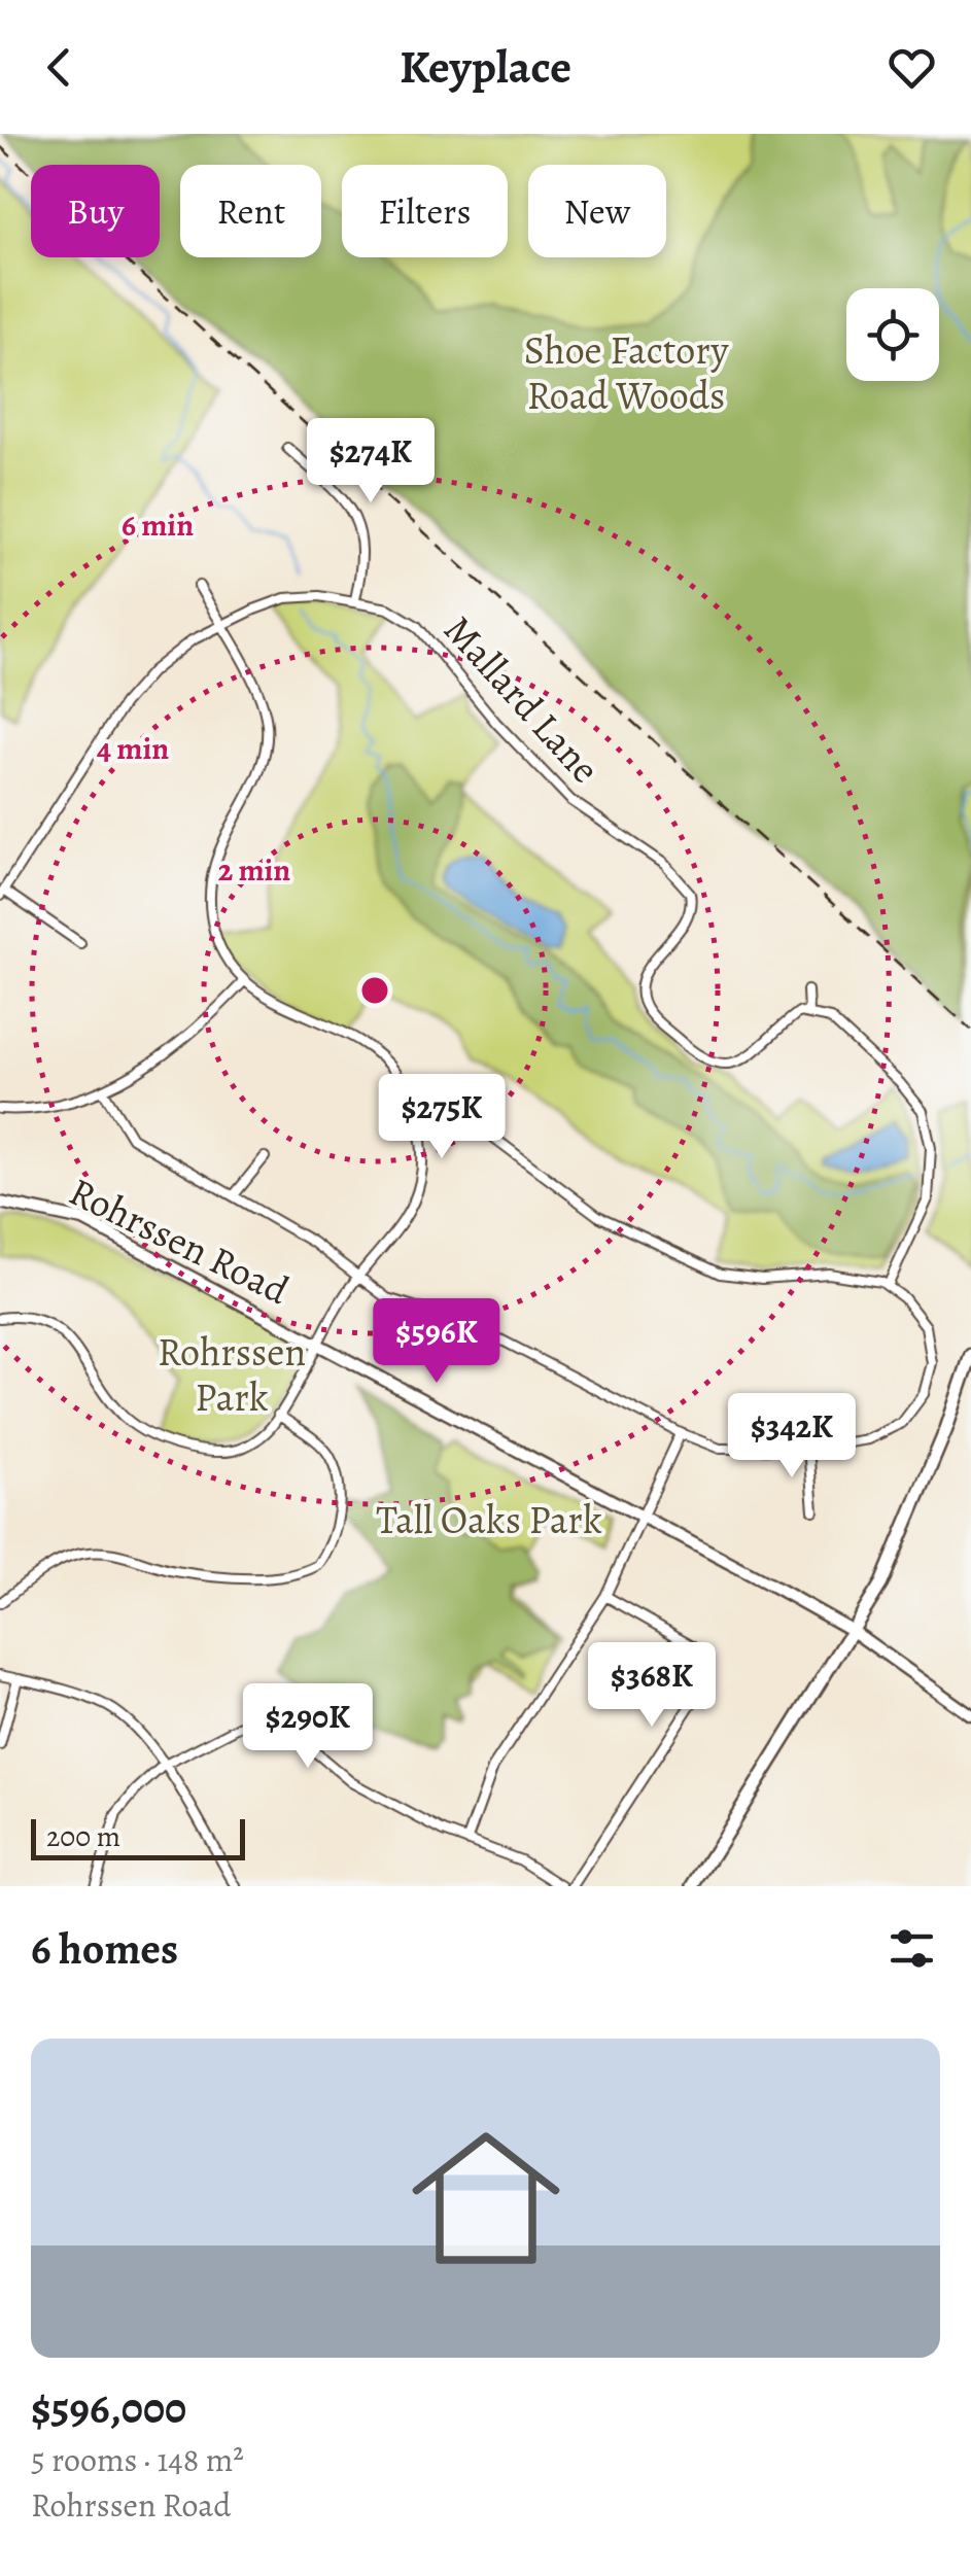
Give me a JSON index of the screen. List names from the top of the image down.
{
  "streets": {
    "street": ["Mallard Lane", "Rohrssen Road"]
  },
  "parks": ["Shoe Factory Road Woods", "Rohrssen Park", "Tall Oaks Park"],
  "scale_bar": "200 m",
  "page": {
    "header": "Keyplace",
    "chip": [
      "Buy",
      "Rent",
      "Filters",
      "New"
    ],
    "price": [
      "$274K",
      "$275K",
      "$596K",
      "$342K",
      "$368K",
      "$290K"
    ],
    "scale": "200 m",
    "heading": "6 homes",
    "list": [
      {
        "name": "$596,000",
        "note": "5 rooms · 148 m² · Rohrssen Road"
      }
    ]
  },
  "rings": ["6 min", "4 min", "2 min"]
}
